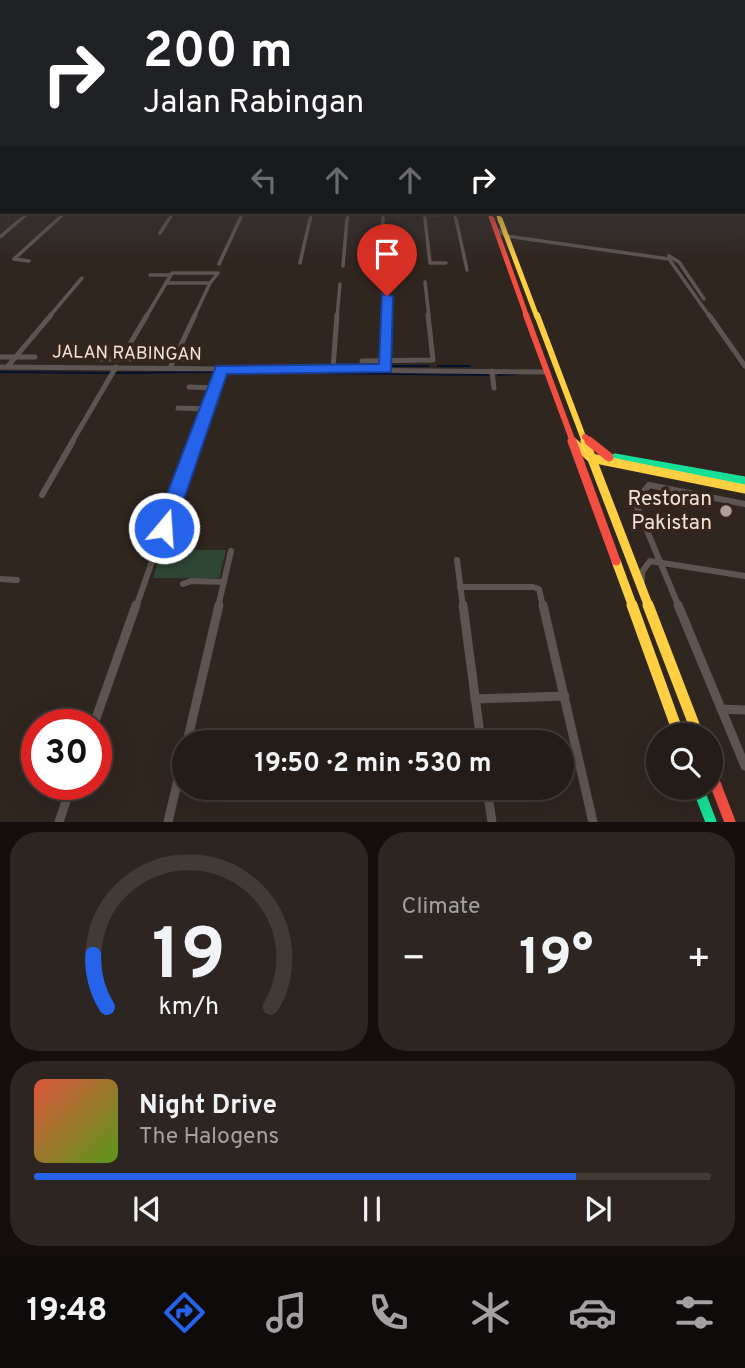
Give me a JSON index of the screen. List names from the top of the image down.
{
  "streets": {
    "street": ["JALAN RABINGAN"]
  },
  "places": ["Restoran Pakistan"],
  "page": {
    "turn": ["200 m", "Jalan Rabingan"],
    "limit": "30",
    "trip": "19:50 · 2 min · 530 m",
    "tile": "Climate",
    "heat": ["−", "19°", "+"],
    "song": ["Night Drive", "The Halogens"],
    "tabs": "19:48",
    "gauge": ["19", "km/h"]
  }
}
